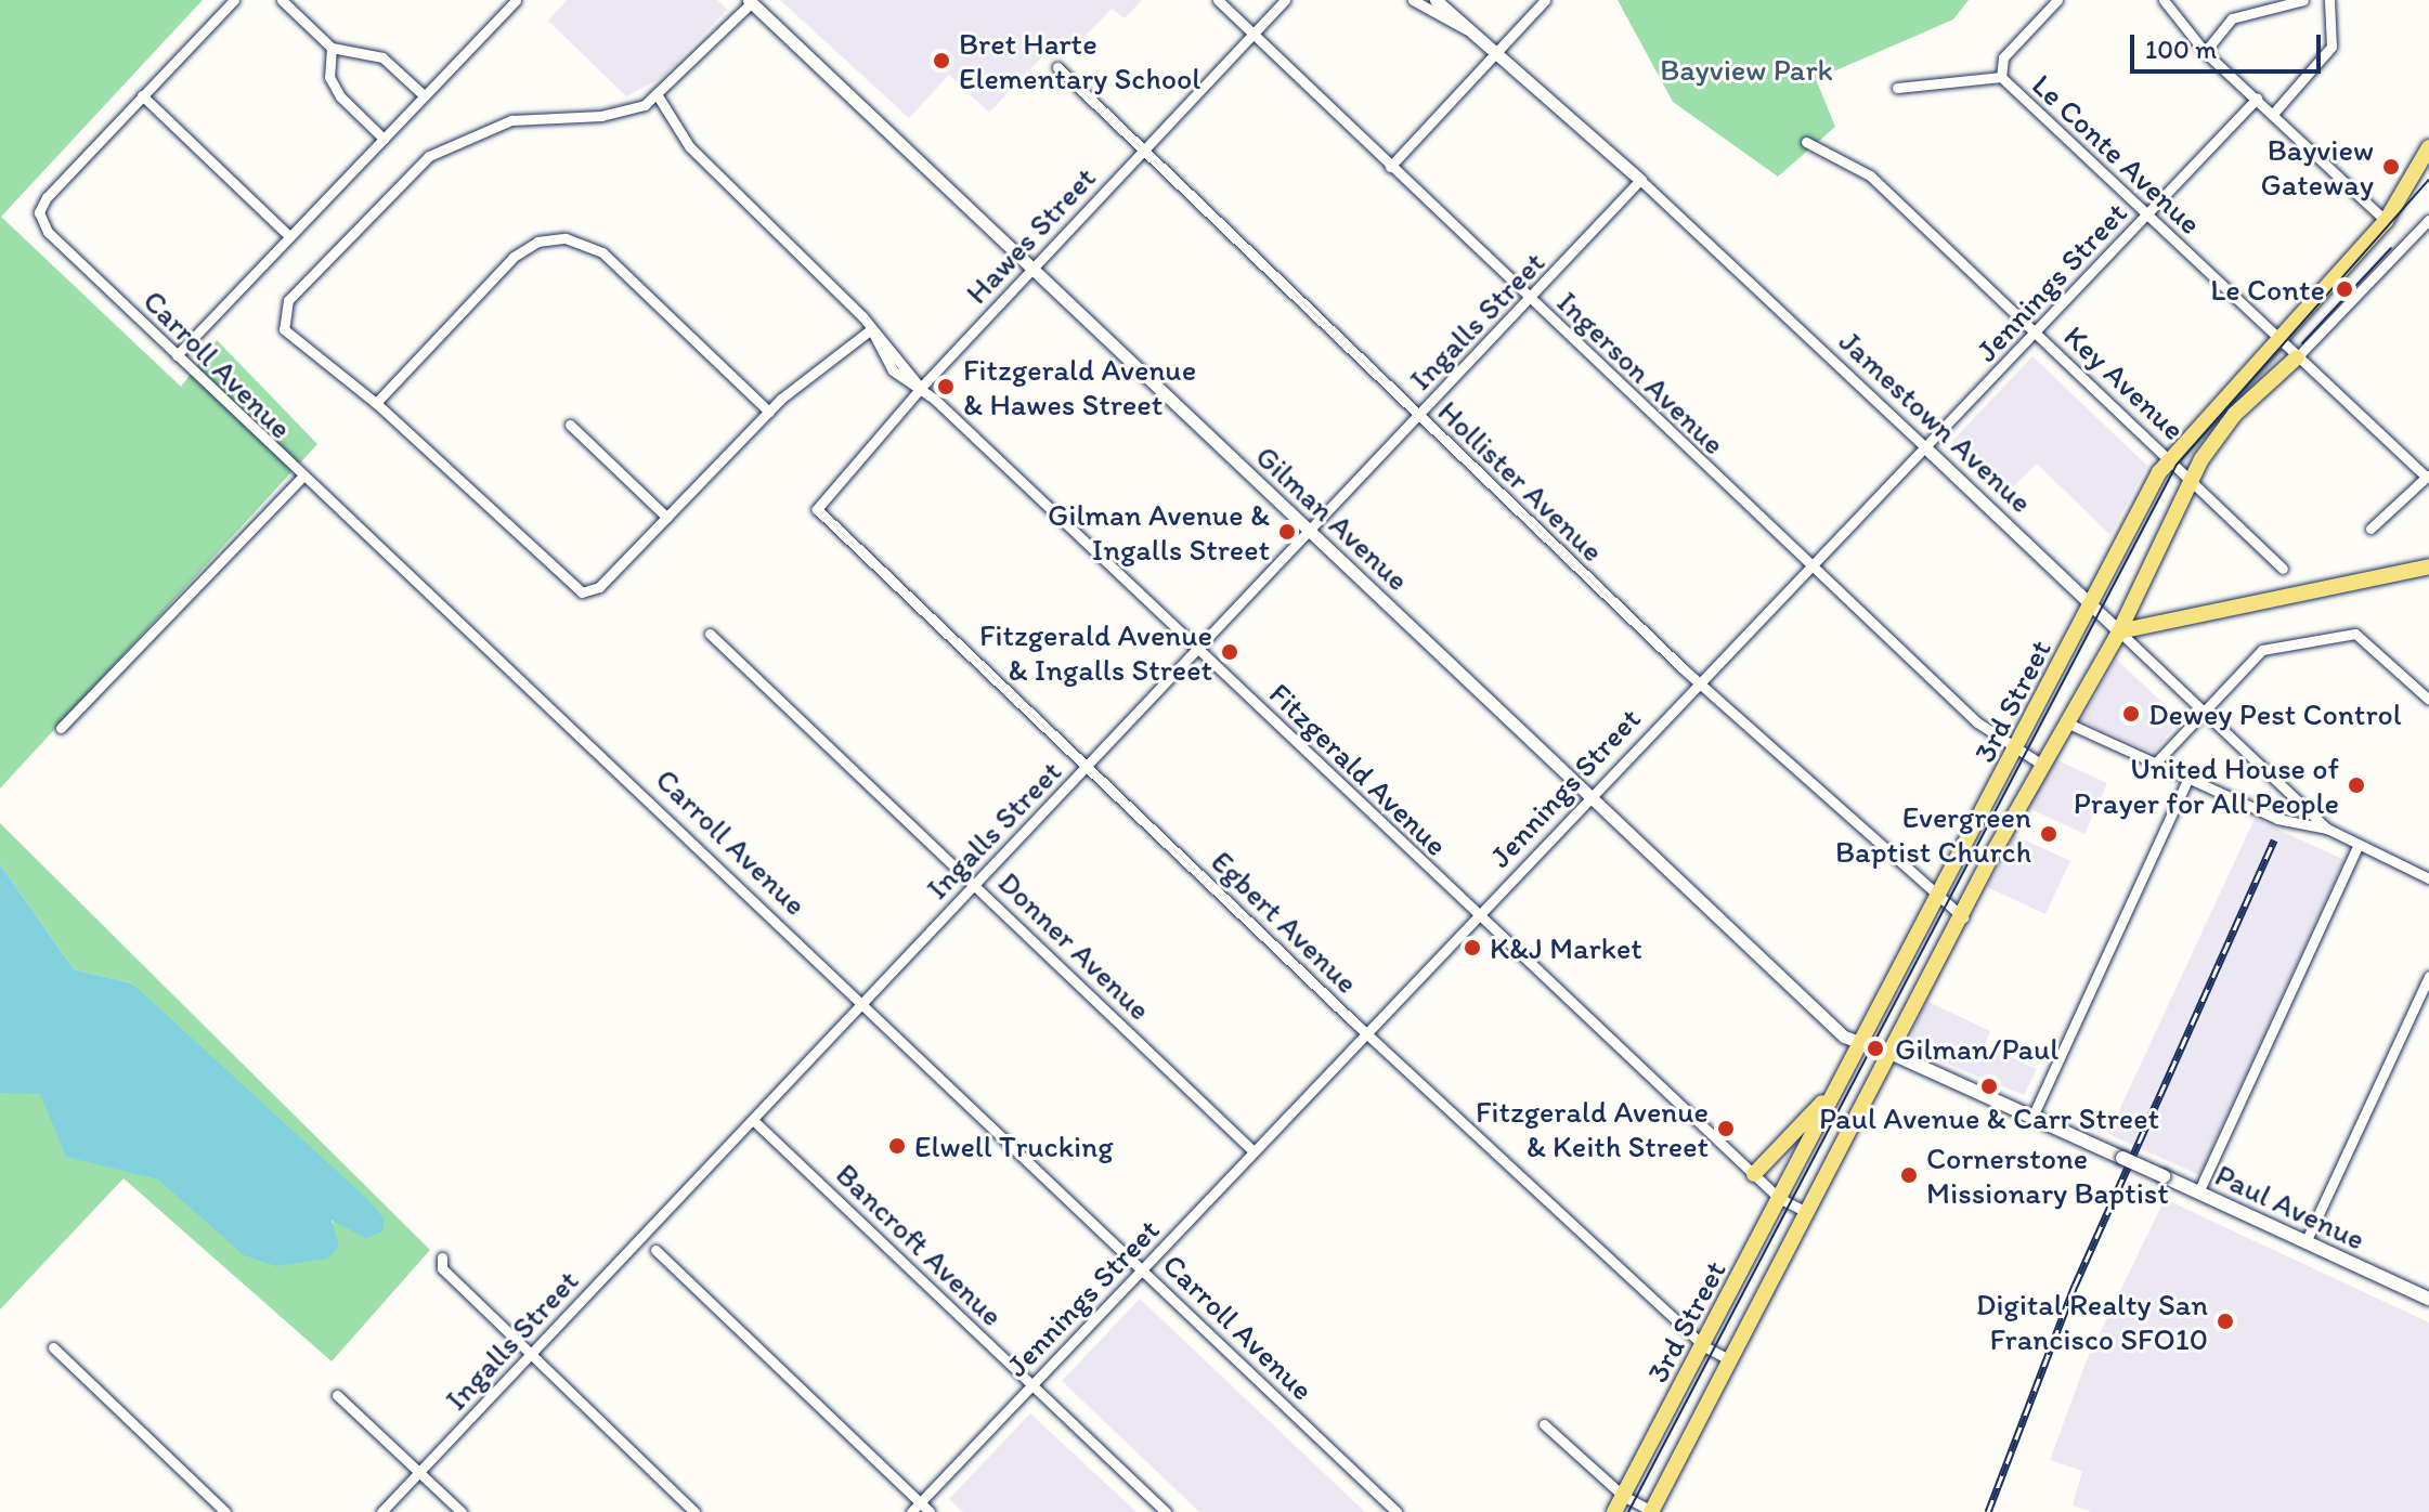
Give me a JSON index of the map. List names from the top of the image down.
{
  "streets": {
    "main road": ["3rd Street", "Paul Avenue"],
    "street": [
      "Le Conte Avenue",
      "Hawes Street",
      "Jennings Street",
      "Ingalls Street",
      "Carroll Avenue",
      "Ingerson Avenue",
      "Key Avenue",
      "Jamestown Avenue",
      "Hollister Avenue",
      "Gilman Avenue",
      "Fitzgerald Avenue",
      "Egbert Avenue",
      "Donner Avenue",
      "Bancroft Avenue"
    ]
  },
  "crossings": [
    ["Le Conte Avenue", "Jennings Street"],
    ["Le Conte Avenue", "3rd Street"],
    ["Hawes Street", "Ingerson Avenue"],
    ["Hawes Street", "Hollister Avenue"],
    ["Hawes Street", "Gilman Avenue"],
    ["Hawes Street", "Fitzgerald Avenue"],
    ["Hawes Street", "Egbert Avenue"],
    ["Jennings Street", "Carroll Avenue"],
    ["Jennings Street", "Ingerson Avenue"],
    ["Jennings Street", "Key Avenue"],
    ["Jennings Street", "Jamestown Avenue"],
    ["Jennings Street", "Hollister Avenue"],
    ["Jennings Street", "Gilman Avenue"],
    ["Jennings Street", "Fitzgerald Avenue"],
    ["Jennings Street", "Egbert Avenue"],
    ["Jennings Street", "Donner Avenue"],
    ["Jennings Street", "Bancroft Avenue"],
    ["Ingalls Street", "Carroll Avenue"],
    ["Ingalls Street", "Ingerson Avenue"],
    ["Ingalls Street", "Jamestown Avenue"],
    ["Ingalls Street", "Hollister Avenue"],
    ["Ingalls Street", "Gilman Avenue"],
    ["Ingalls Street", "Fitzgerald Avenue"],
    ["Ingalls Street", "Egbert Avenue"],
    ["Ingalls Street", "Donner Avenue"],
    ["Ingalls Street", "Bancroft Avenue"],
    ["Ingerson Avenue", "3rd Street"],
    ["Key Avenue", "3rd Street"],
    ["Jamestown Avenue", "3rd Street"],
    ["Hollister Avenue", "3rd Street"],
    ["Gilman Avenue", "3rd Street"],
    ["Gilman Avenue", "Paul Avenue"],
    ["3rd Street", "Fitzgerald Avenue"],
    ["3rd Street", "Egbert Avenue"],
    ["3rd Street", "Paul Avenue"]
  ],
  "parks": ["Bayview Park"],
  "places": [
    "Bret Harte Elementary School",
    "Bayview Gateway",
    "Le Conte",
    "Fitzgerald Avenue & Hawes Street",
    "Gilman Avenue & Ingalls Street",
    "Fitzgerald Avenue & Ingalls Street",
    "Dewey Pest Control",
    "United House of Prayer for All People",
    "Evergreen Baptist Church",
    "K&J Market",
    "Gilman/Paul",
    "Paul Avenue & Carr Street",
    "Fitzgerald Avenue & Keith Street",
    "Elwell Trucking",
    "Cornerstone Missionary Baptist",
    "Digital Realty San Francisco SFO10"
  ],
  "scale_bar": "100 m"
}
